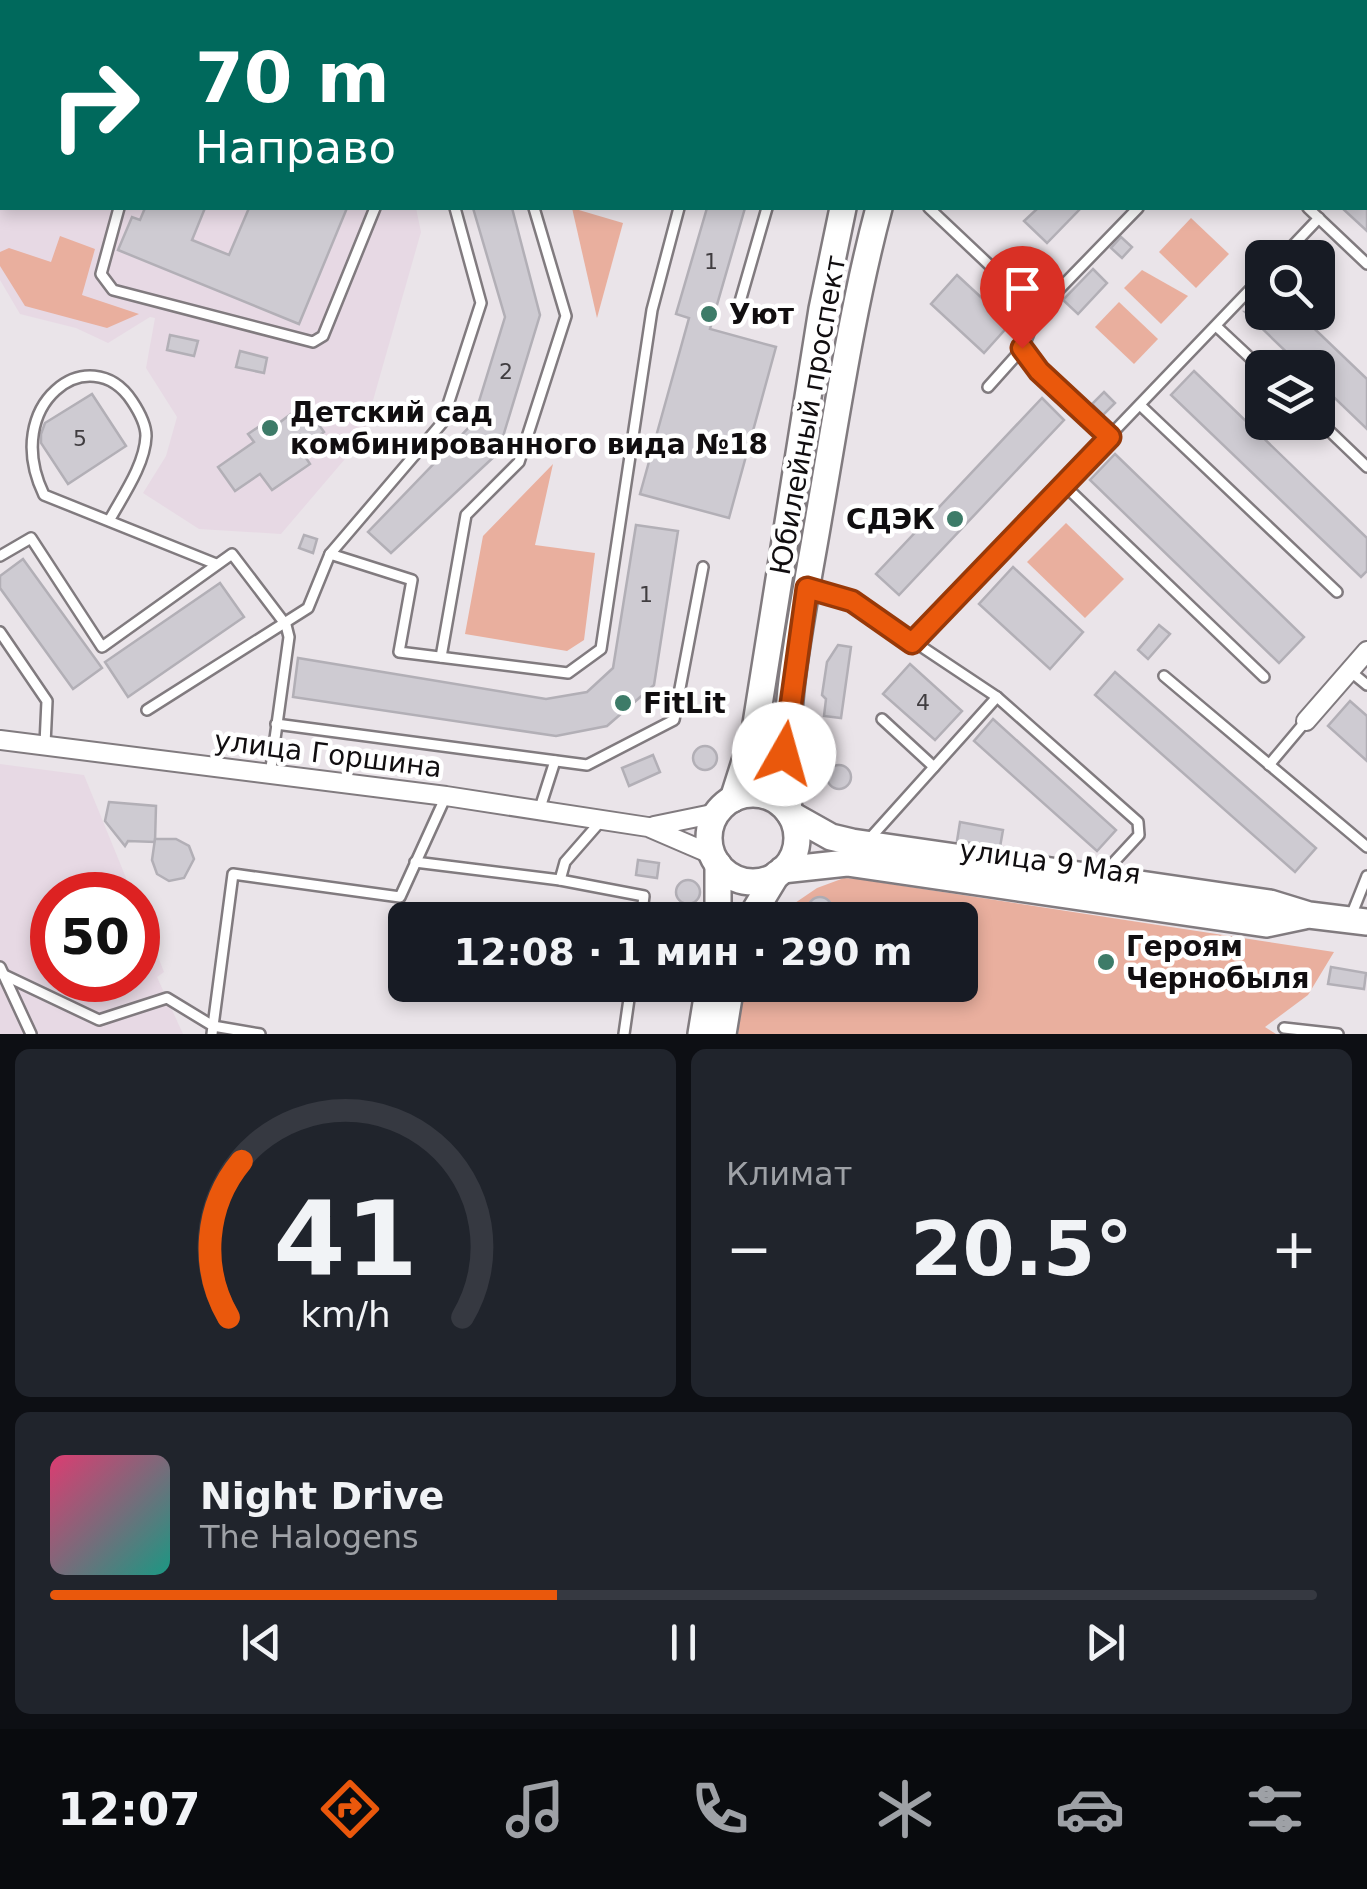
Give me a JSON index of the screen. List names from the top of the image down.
{
  "streets": {
    "main road": ["Юбилейный проспект", "улица 9 Мая"],
    "street": ["улица Горшина"]
  },
  "crossings": [
    ["Юбилейный проспект", "улица Горшина"],
    ["Юбилейный проспект", "улица 9 Мая"],
    ["улица Горшина", "улица 9 Мая"]
  ],
  "places": [
    "Уют",
    "Детский сад комбинированного вида №18",
    "СДЭК",
    "FitLit",
    "Героям Чернобыля"
  ],
  "house_numbers": [
    "1",
    "2",
    "5",
    "1",
    "4"
  ],
  "page": {
    "turn": ["70 m", "Направо"],
    "limit": "50",
    "trip": "12:08 · 1 мин · 290 m",
    "tile": "Климат",
    "heat": ["−", "20.5°", "+"],
    "song": ["Night Drive", "The Halogens"],
    "tabs": "12:07",
    "gauge": ["41", "km/h"]
  }
}
